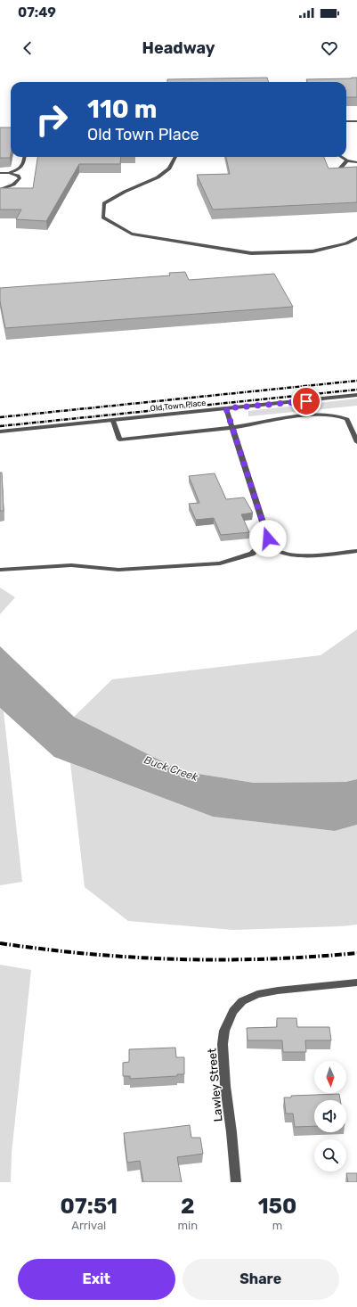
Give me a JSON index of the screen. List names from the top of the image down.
{
  "streets": {
    "street": ["Old Town Place", "Lawley Street"]
  },
  "water": ["Buck Creek"],
  "north": "bottom",
  "page": {
    "status": "07:49",
    "header": "Headway",
    "turn": ["110 m", "Old Town Place"],
    "eta": [
      "07:51",
      "Arrival",
      "2",
      "min",
      "150",
      "m"
    ],
    "buttons": ["Exit", "Share"]
  }
}
